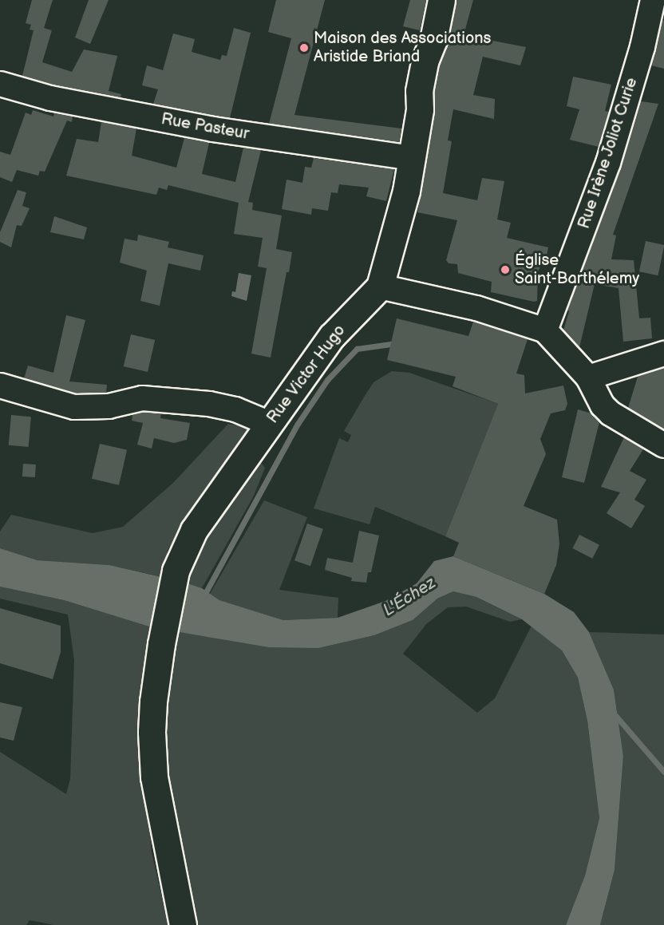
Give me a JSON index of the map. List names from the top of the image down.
{
  "streets": {
    "main road": ["Rue Victor Hugo"],
    "street": ["Rue Pasteur", "Rue Irène Joliot Curie"]
  },
  "crossings": [
    ["Rue Pasteur", "Rue Victor Hugo"]
  ],
  "water": ["L'Échez"],
  "places": ["Maison des Associations Aristide Briand", "Église Saint-Barthélemy"]
}
